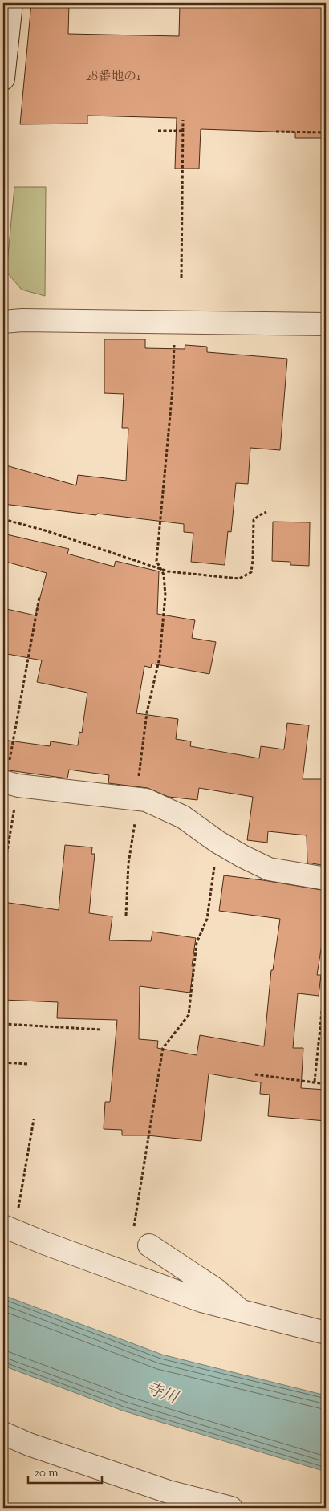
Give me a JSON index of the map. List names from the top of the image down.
{
  "water": ["寺川"],
  "house_numbers": ["28番地の1"],
  "scale_bar": "20 m"
}
